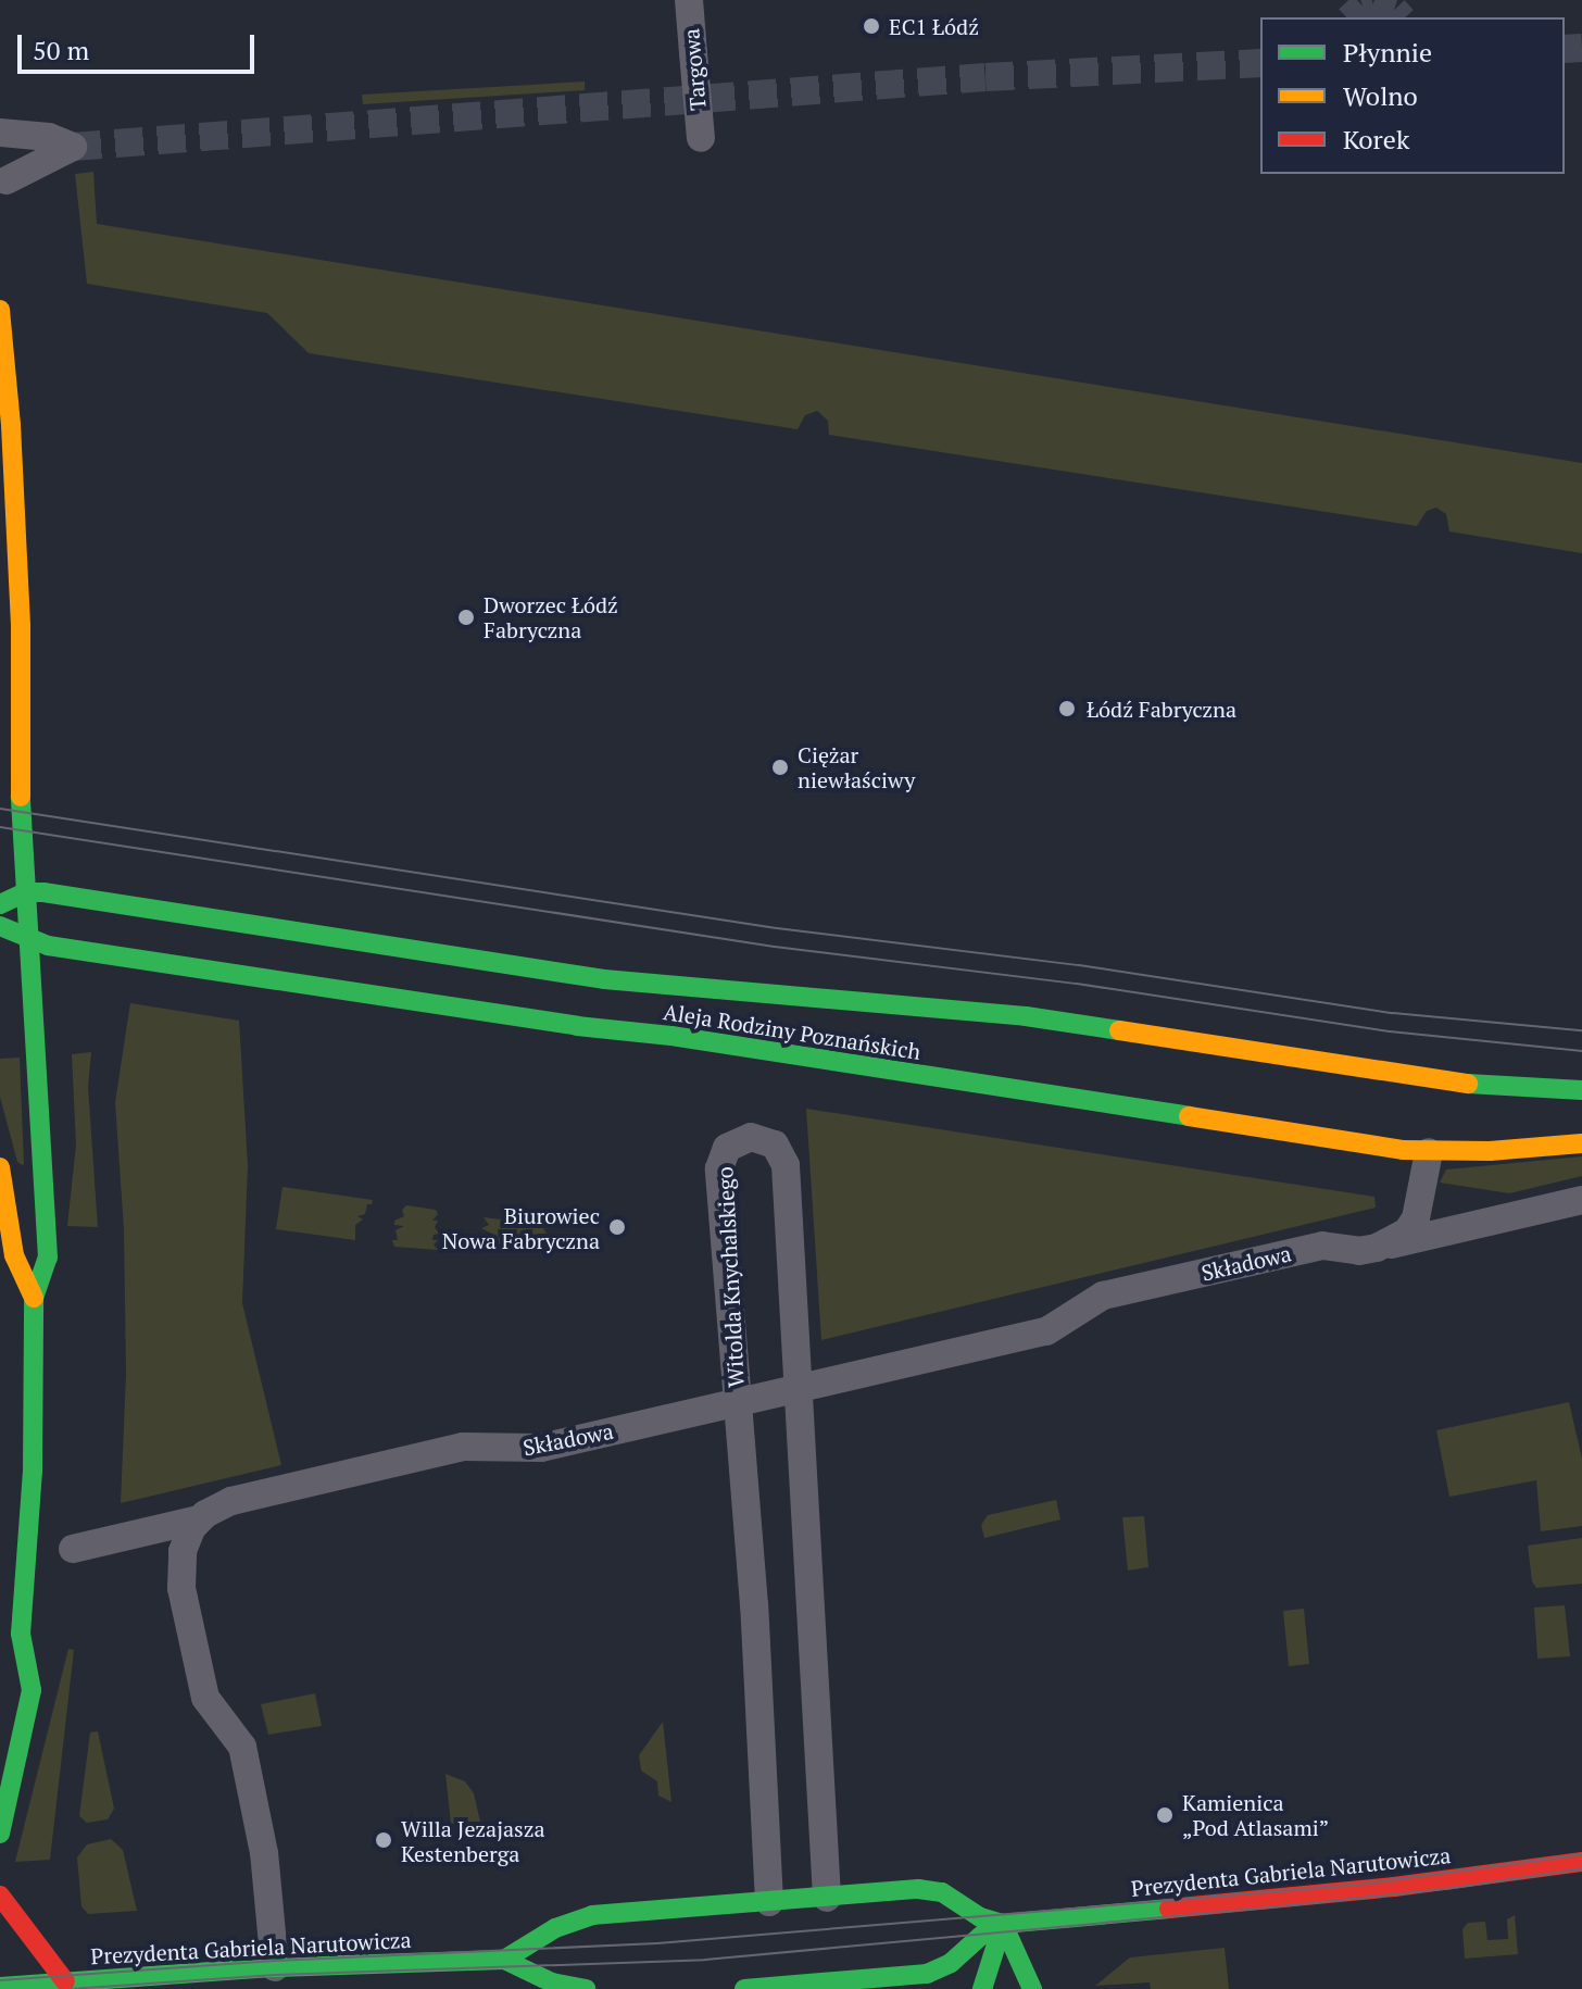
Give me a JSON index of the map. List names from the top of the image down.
{
  "streets": {
    "street": [
      "Targowa",
      "Aleja Rodziny Poznańskich",
      "Składowa",
      "Witolda Knychalskiego",
      "Prezydenta Gabriela Narutowicza"
    ]
  },
  "crossings": [
    ["Składowa", "Witolda Knychalskiego"],
    ["Witolda Knychalskiego", "Prezydenta Gabriela Narutowicza"]
  ],
  "places": [
    "EC1 Łódź",
    "Dworzec Łódź Fabryczna",
    "Łódź Fabryczna",
    "Ciężar niewłaściwy",
    "Biurowiec Nowa Fabryczna",
    "Kamienica „Pod Atlasami”",
    "Willa Jezajasza Kestenberga"
  ],
  "legend": ["Płynnie", "Wolno", "Korek"],
  "scale_bar": "50 m"
}
